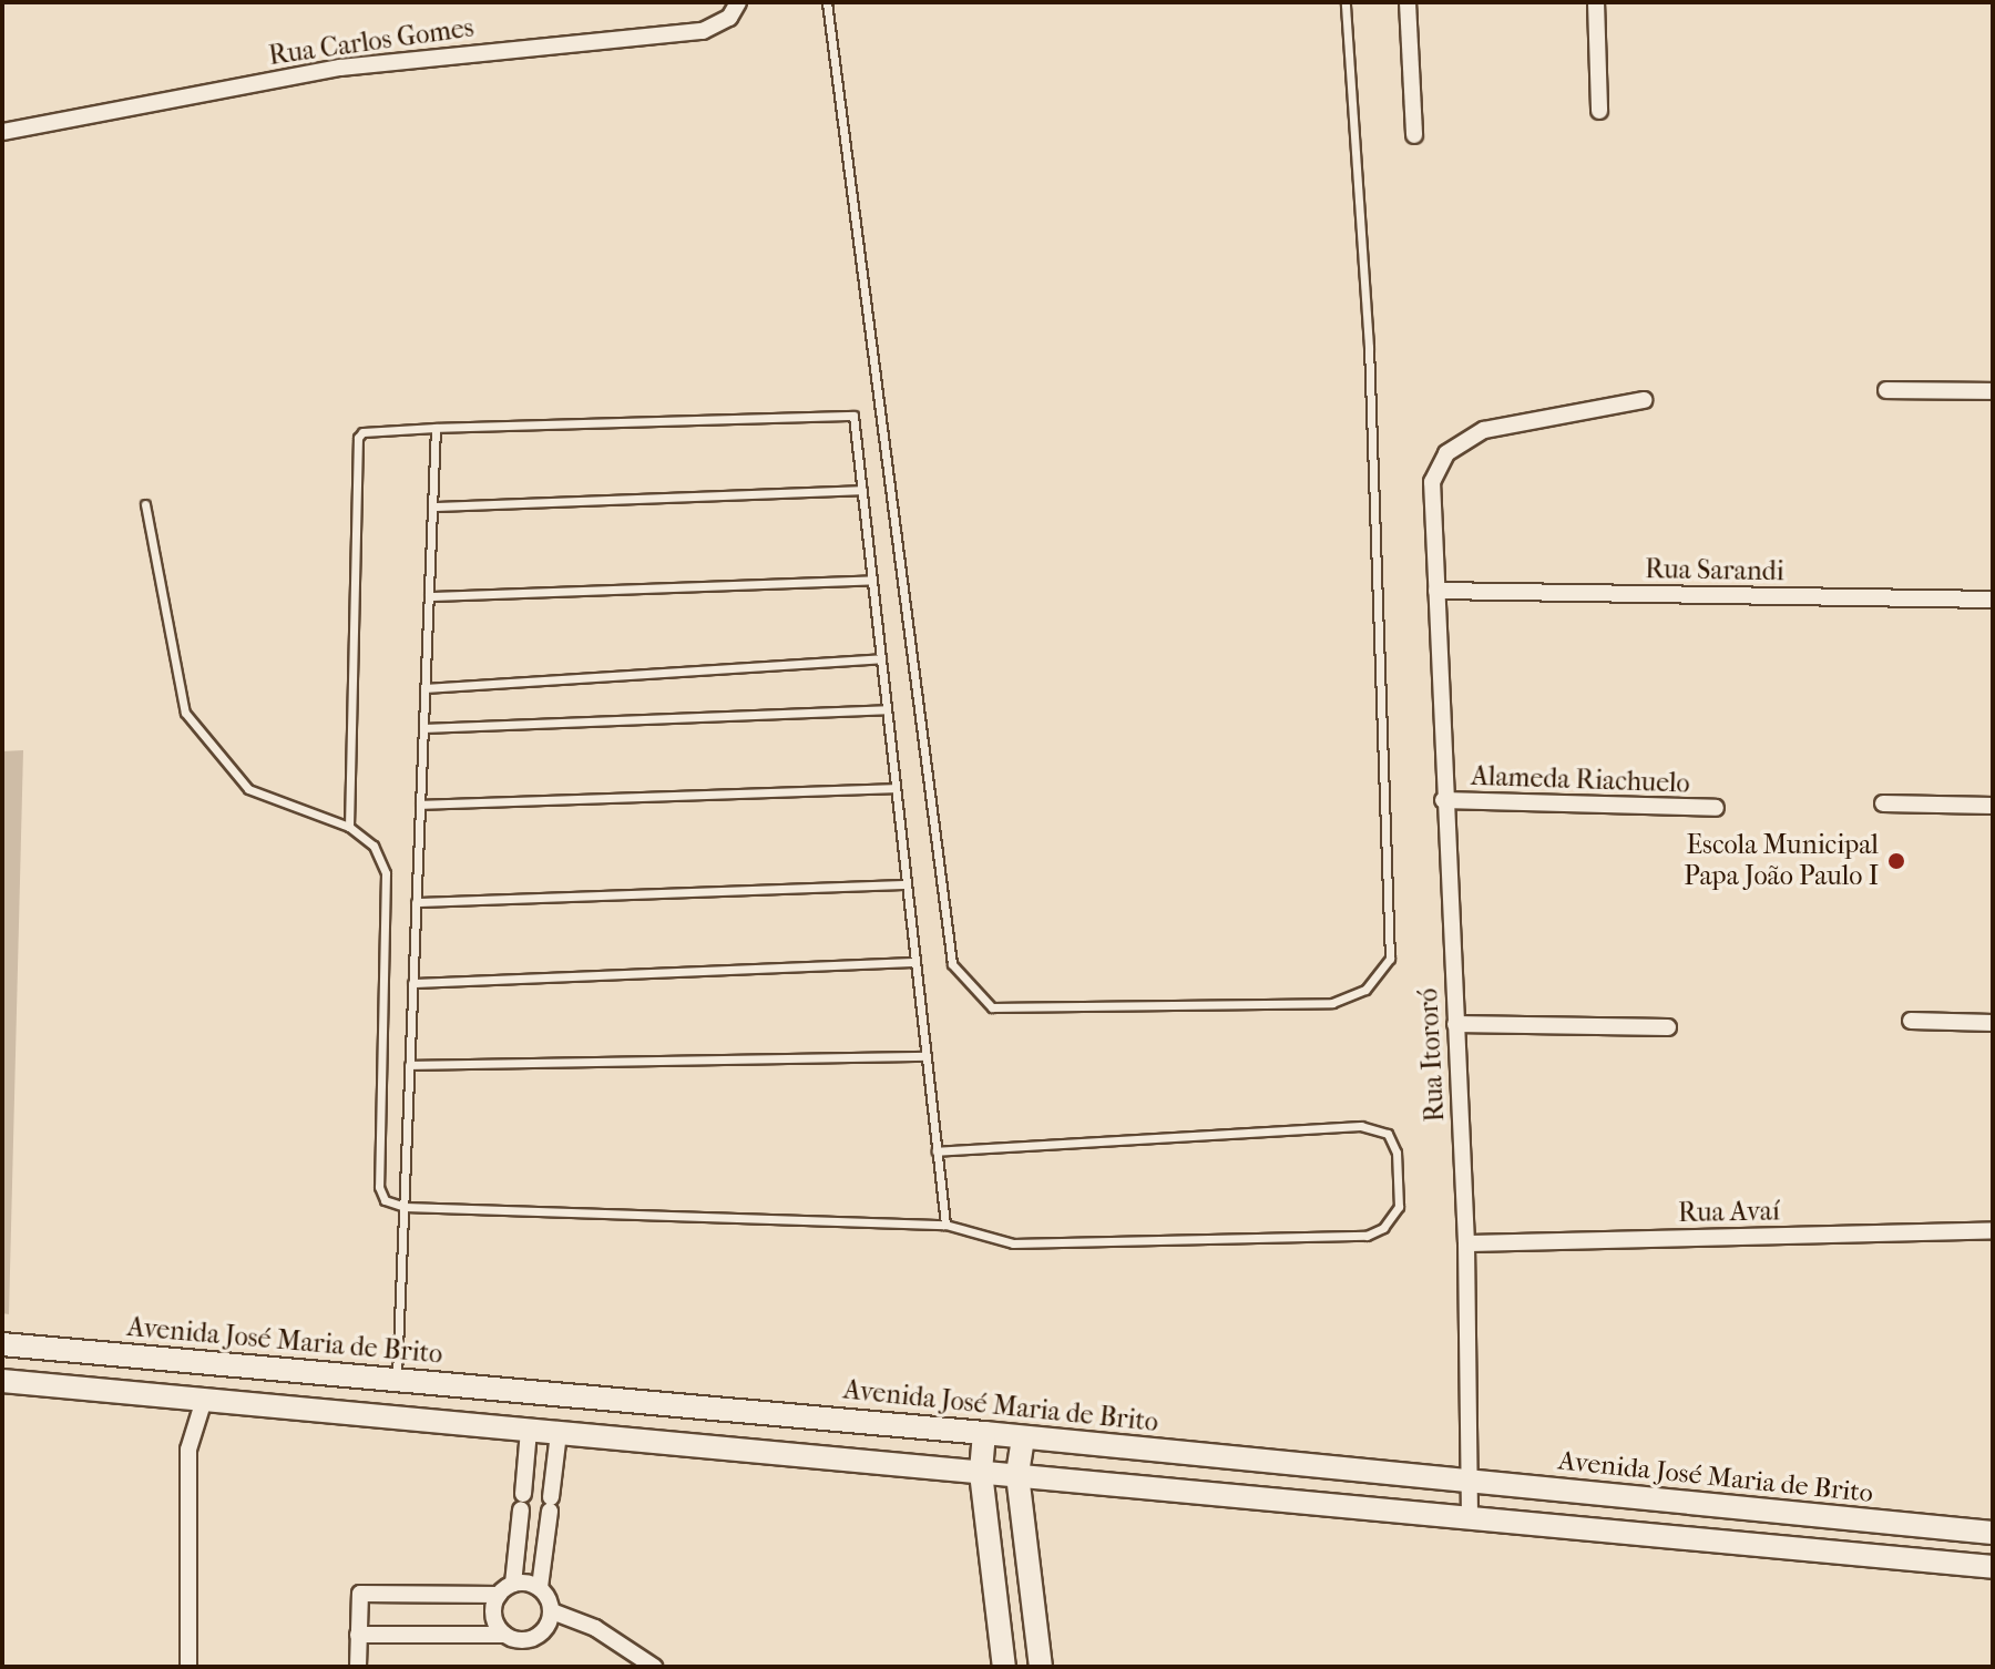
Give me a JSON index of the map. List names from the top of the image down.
{
  "streets": {
    "main road": ["Avenida José Maria de Brito"],
    "street": [
      "Rua Carlos Gomes",
      "Rua Sarandi",
      "Alameda Riachuelo",
      "Rua Itororó",
      "Rua Avaí"
    ]
  },
  "crossings": [
    ["Rua Sarandi", "Rua Itororó"],
    ["Alameda Riachuelo", "Rua Itororó"],
    ["Rua Itororó", "Rua Avaí"],
    ["Rua Itororó", "Avenida José Maria de Brito"]
  ],
  "places": ["Escola Municipal Papa João Paulo I"]
}
